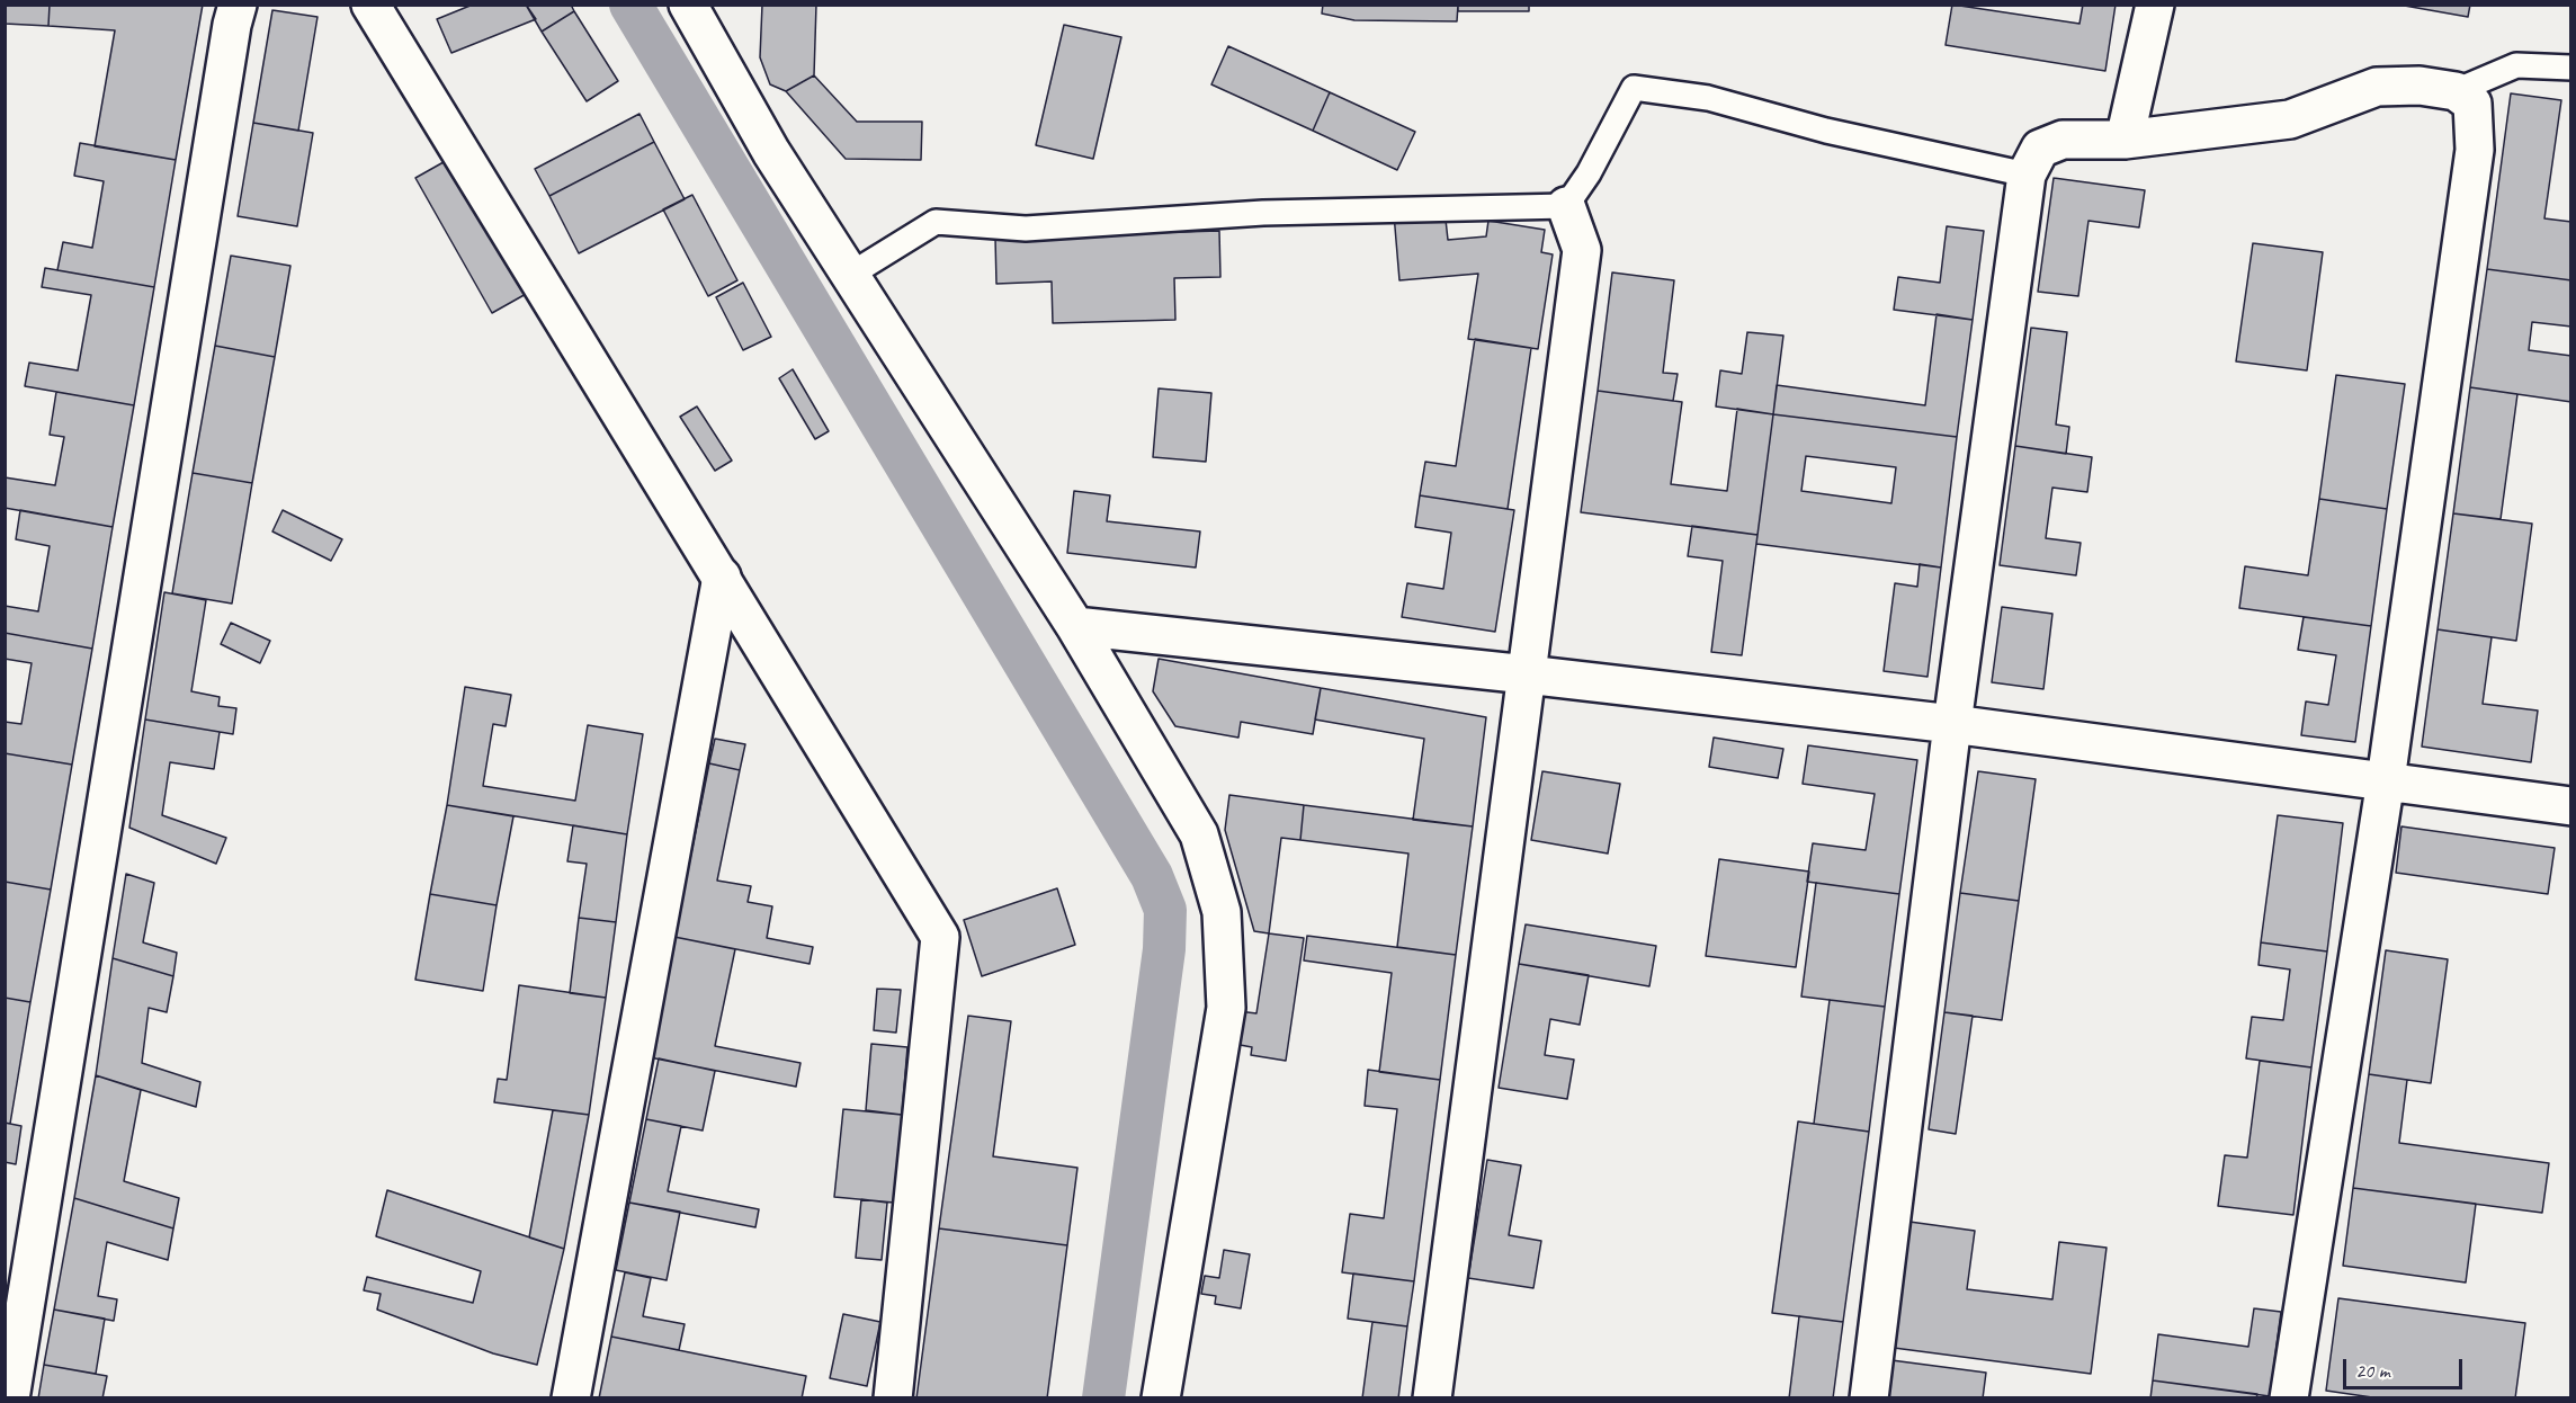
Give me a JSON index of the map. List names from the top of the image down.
{
  "scale_bar": "20 m"
}
